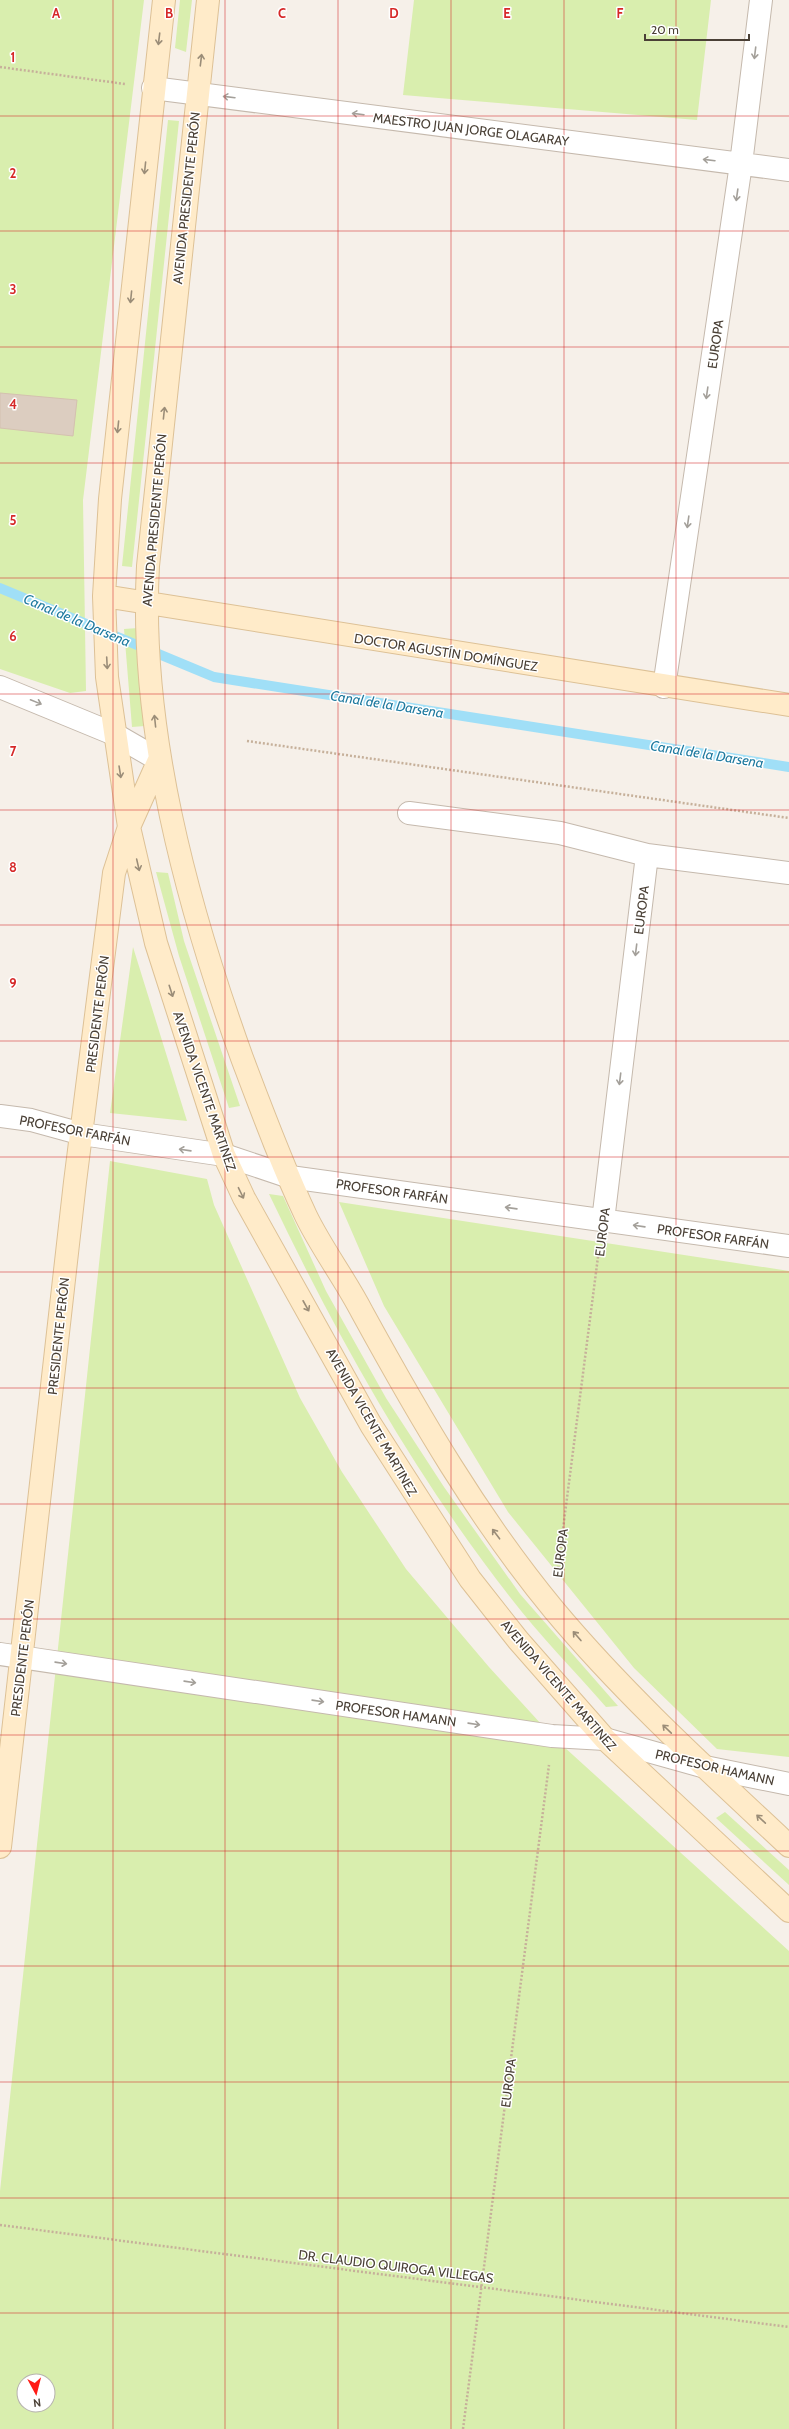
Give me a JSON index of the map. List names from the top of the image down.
{
  "streets": {
    "main road": [
      "AVENIDA PRESIDENTE PERÓN",
      "DOCTOR AGUSTÍN DOMÍNGUEZ",
      "PRESIDENTE PERÓN",
      "AVENIDA VICENTE MARTINEZ"
    ],
    "street": [
      "MAESTRO JUAN JORGE OLAGARAY",
      "EUROPA",
      "PROFESOR FARFÁN",
      "PROFESOR HAMANN"
    ],
    "path": ["DR. CLAUDIO QUIROGA VILLEGAS"]
  },
  "crossings": [
    ["MAESTRO JUAN JORGE OLAGARAY", "AVENIDA PRESIDENTE PERÓN"],
    ["MAESTRO JUAN JORGE OLAGARAY", "EUROPA"],
    ["AVENIDA PRESIDENTE PERÓN", "DOCTOR AGUSTÍN DOMÍNGUEZ"],
    ["AVENIDA PRESIDENTE PERÓN", "PRESIDENTE PERÓN"],
    ["AVENIDA PRESIDENTE PERÓN", "AVENIDA VICENTE MARTINEZ"],
    ["EUROPA", "DOCTOR AGUSTÍN DOMÍNGUEZ"],
    ["EUROPA", "PROFESOR FARFÁN"],
    ["EUROPA", "PROFESOR HAMANN"],
    ["EUROPA", "DR. CLAUDIO QUIROGA VILLEGAS"],
    ["PRESIDENTE PERÓN", "AVENIDA VICENTE MARTINEZ"],
    ["PRESIDENTE PERÓN", "PROFESOR FARFÁN"],
    ["PRESIDENTE PERÓN", "PROFESOR HAMANN"],
    ["AVENIDA VICENTE MARTINEZ", "PROFESOR FARFÁN"],
    ["AVENIDA VICENTE MARTINEZ", "PROFESOR HAMANN"]
  ],
  "one_way": [
    "MAESTRO JUAN JORGE OLAGARAY",
    "EUROPA",
    "PROFESOR FARFÁN",
    "PROFESOR HAMANN"
  ],
  "water": ["Canal de la Darsena"],
  "scale_bar": "20 m",
  "north": "bottom",
  "grid": {
    "columns": [
      "A",
      "B",
      "C",
      "D",
      "E",
      "F"
    ],
    "rows": [
      "1",
      "2",
      "3",
      "4",
      "5",
      "6",
      "7",
      "8",
      "9"
    ]
  }
}
